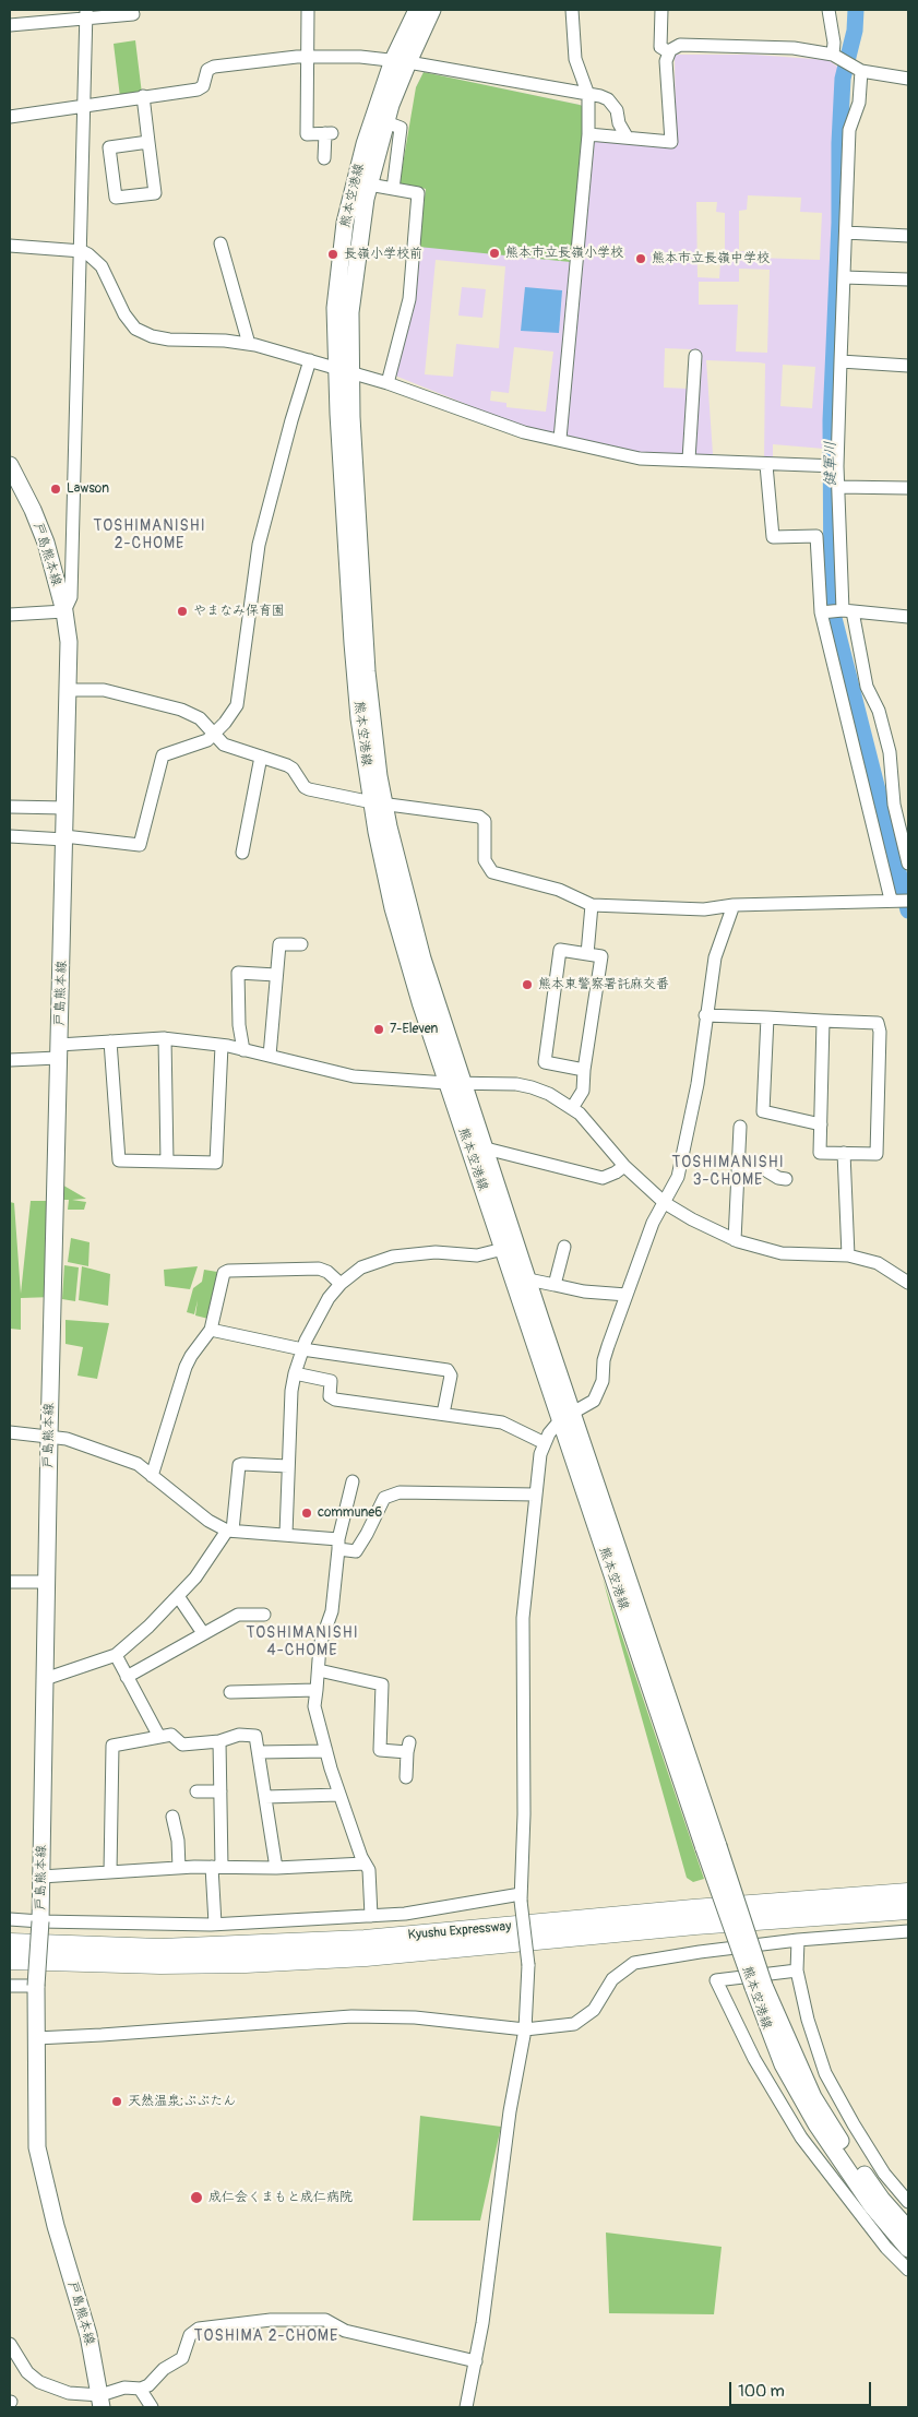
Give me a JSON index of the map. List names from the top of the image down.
{
  "streets": {
    "highway": ["Kyushu Expressway"],
    "main road": ["熊本空港線", "戸島熊本線"]
  },
  "districts": [
    "TOSHIMANISHI 2-CHOME",
    "TOSHIMANISHI 3-CHOME",
    "TOSHIMANISHI 4-CHOME",
    "TOSHIMA 2-CHOME"
  ],
  "water": ["健軍川"],
  "places": [
    "熊本市立長嶺小学校",
    "長嶺小学校前",
    "熊本市立長嶺中学校",
    "Lawson",
    "やまなみ保育園",
    "熊本東警察署託麻交番",
    "7-Eleven",
    "commune6",
    "天然温泉;ぶぶたん",
    "成仁会くまもと成仁病院"
  ],
  "scale_bar": "100 m"
}
